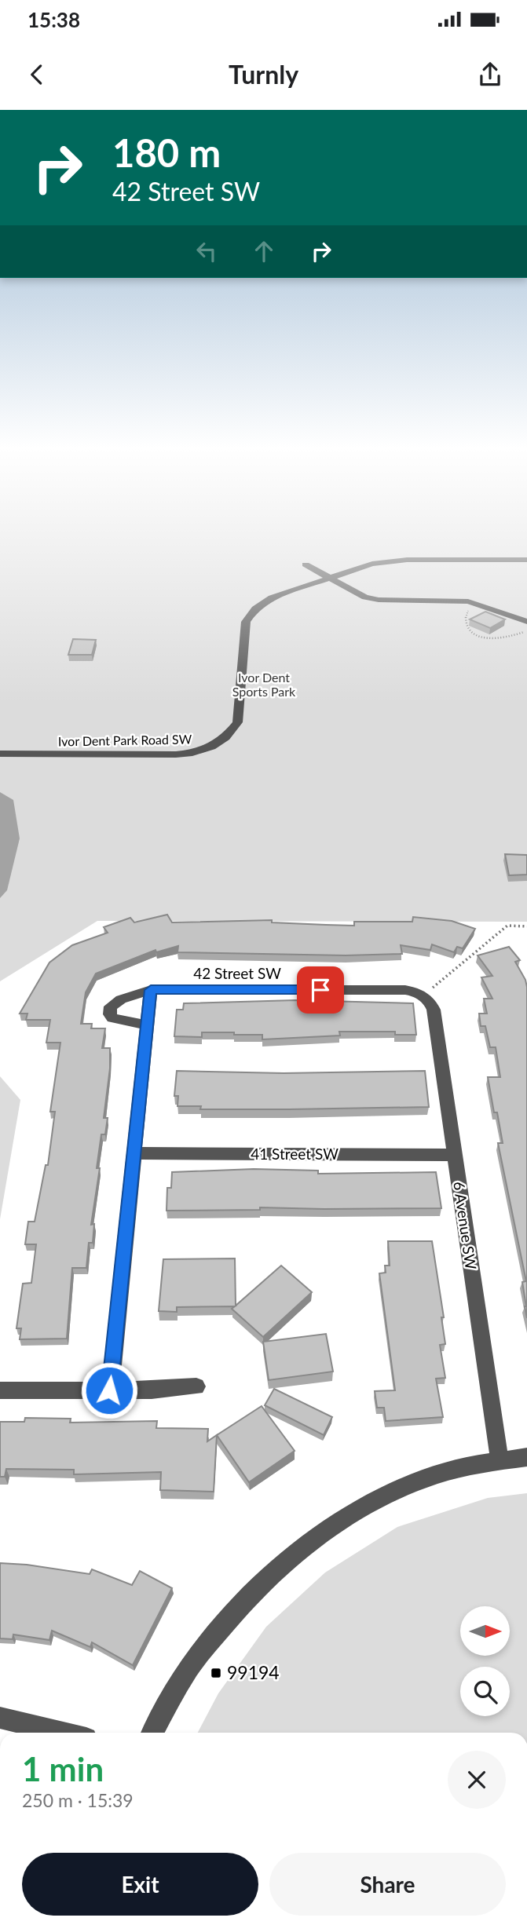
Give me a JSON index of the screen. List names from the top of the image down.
{
  "streets": {
    "street": [
      "Ivor Dent Park Road SW",
      "42 Street SW",
      "41 Street SW",
      "6 Avenue SW"
    ]
  },
  "crossings": [
    ["42 Street SW", "6 Avenue SW"],
    ["41 Street SW", "6 Avenue SW"]
  ],
  "parks": ["Ivor Dent Sports Park"],
  "places": {
    "transit": ["99194"]
  },
  "north": "right",
  "page": {
    "status": "15:38",
    "header": "Turnly",
    "turn": ["180 m", "42 Street SW"],
    "heading": ["1 min", "250 m · 15:39"],
    "buttons": ["Exit", "Share"]
  }
}
